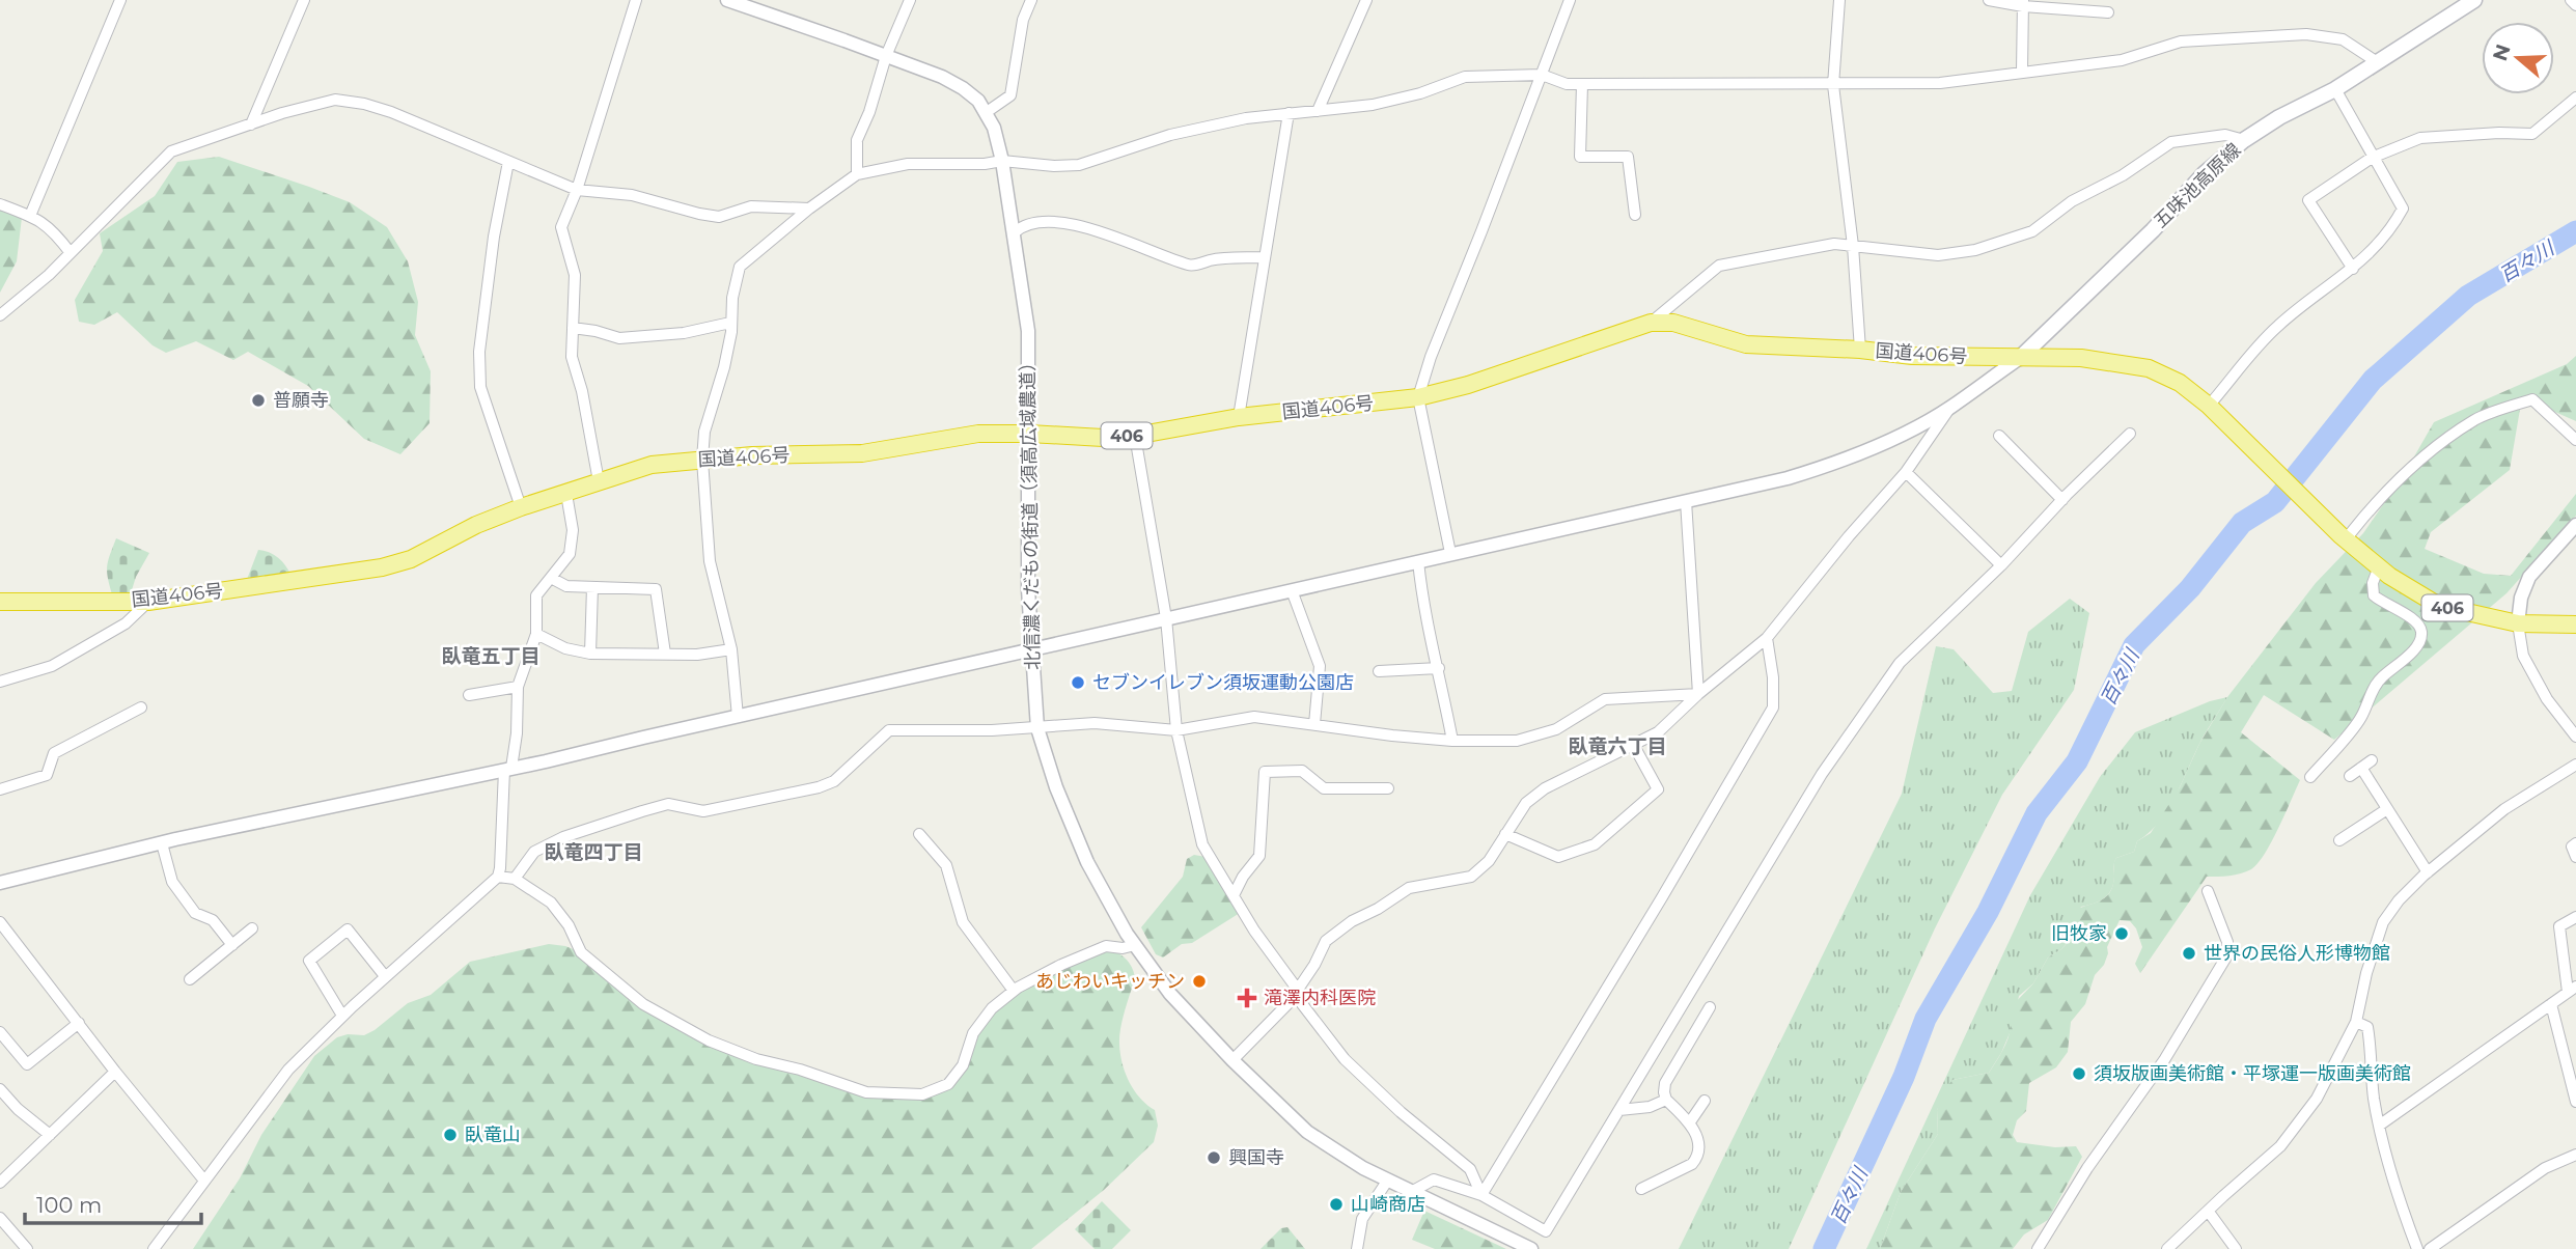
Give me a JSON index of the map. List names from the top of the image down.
{
  "streets": {
    "highway": ["国道406号", "406"],
    "main road": ["五味池高原線"],
    "street": ["北信濃くだもの街道（須高広域農道）"]
  },
  "crossings": [
    ["五味池高原線", "国道406号"],
    ["国道406号", "北信濃くだもの街道（須高広域農道）"]
  ],
  "districts": ["臥竜五丁目", "臥竜六丁目", "臥竜四丁目"],
  "water": ["百々川"],
  "places": {
    "other": [
      "普願寺",
      "セブンイレブン須坂運動公園店",
      "旧牧家",
      "世界の民俗人形博物館",
      "あじわいキッチン",
      "須坂版画美術館・平塚運一版画美術館",
      "臥竜山",
      "興国寺",
      "山崎商店"
    ],
    "health": ["滝澤内科医院"]
  },
  "scale_bar": "100 m",
  "north": "left"
}
